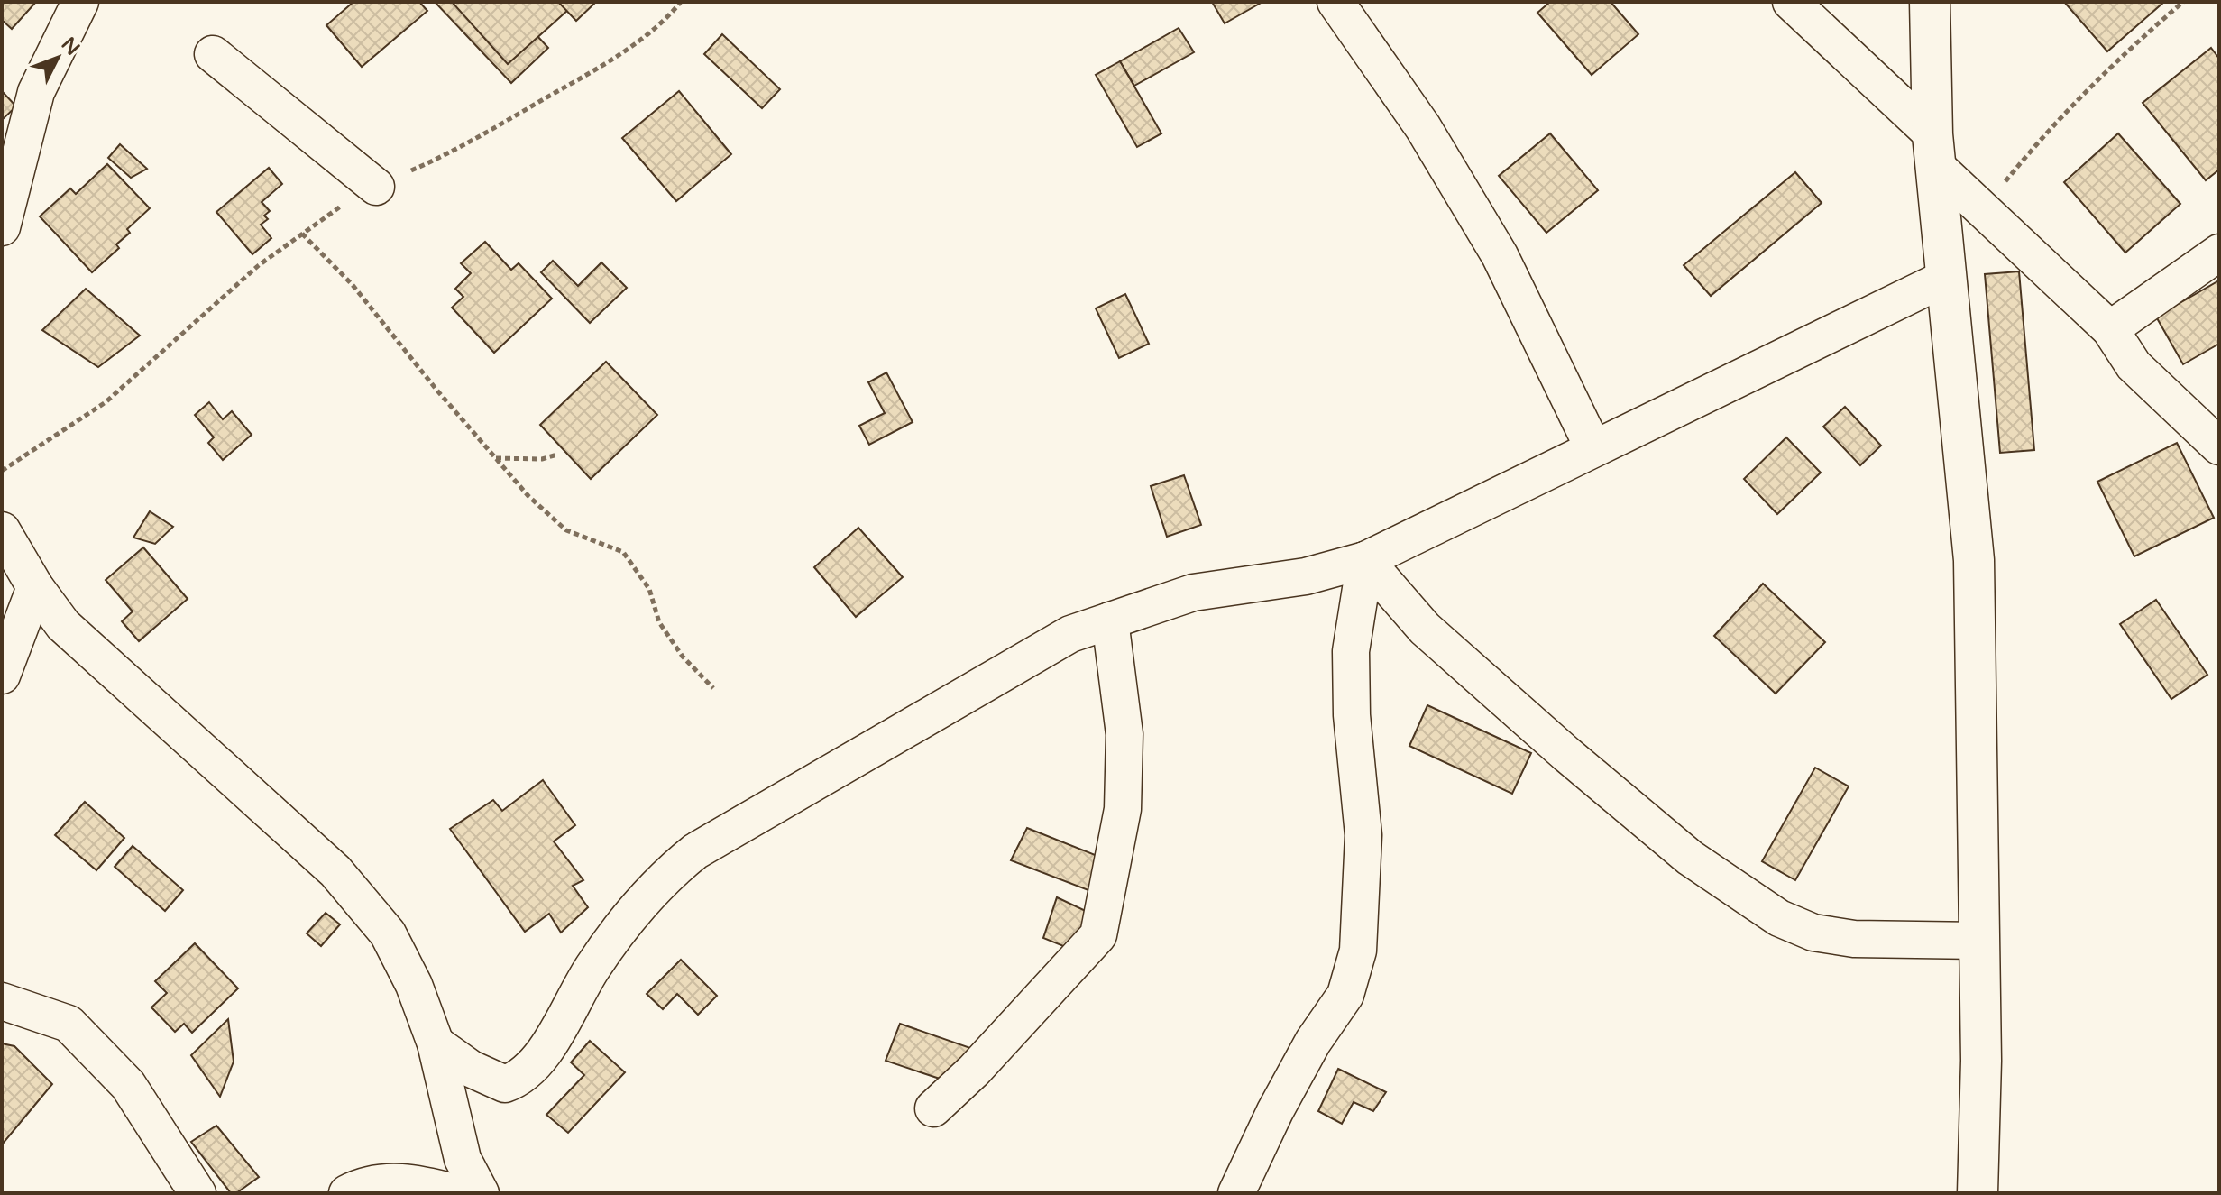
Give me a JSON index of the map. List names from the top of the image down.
{
  "north": "top right"
}
